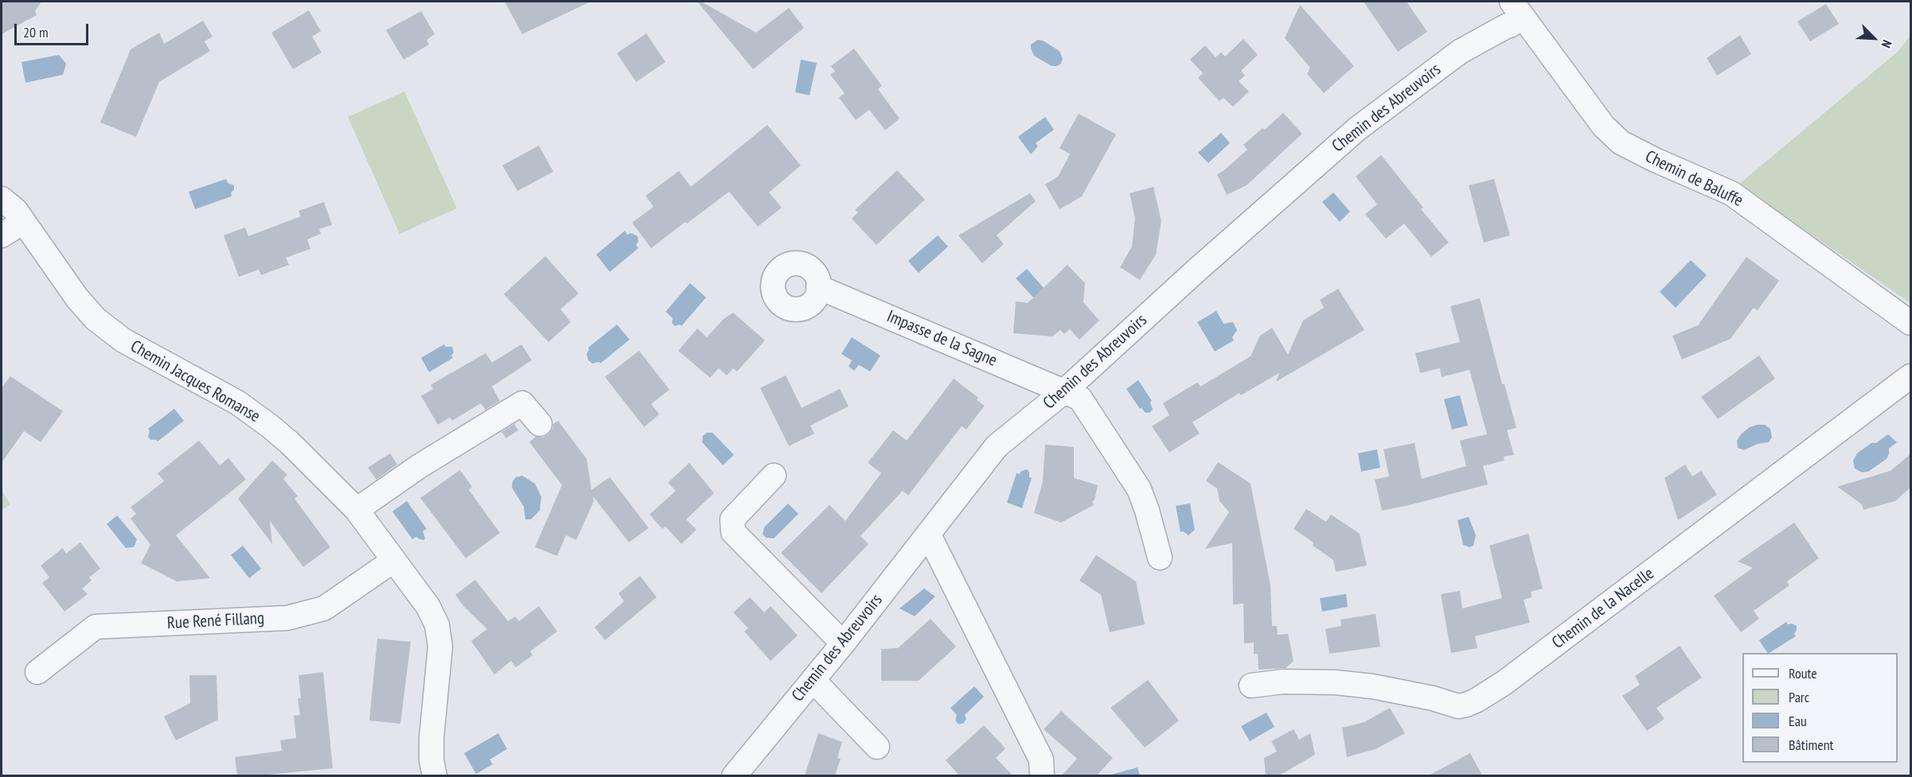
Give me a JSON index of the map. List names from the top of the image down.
{
  "streets": {
    "street": [
      "Chemin des Abreuvoirs",
      "Chemin de Baluffe",
      "Impasse de la Sagne",
      "Chemin Jacques Romanse",
      "Chemin de la Nacelle",
      "Rue René Fillang"
    ]
  },
  "crossings": [
    ["Chemin des Abreuvoirs", "Chemin de Baluffe"],
    ["Chemin des Abreuvoirs", "Impasse de la Sagne"],
    ["Chemin Jacques Romanse", "Rue René Fillang"]
  ],
  "legend": [
    "Route",
    "Parc",
    "Eau",
    "Bâtiment"
  ],
  "scale_bar": "20 m",
  "north": "bottom right"
}
